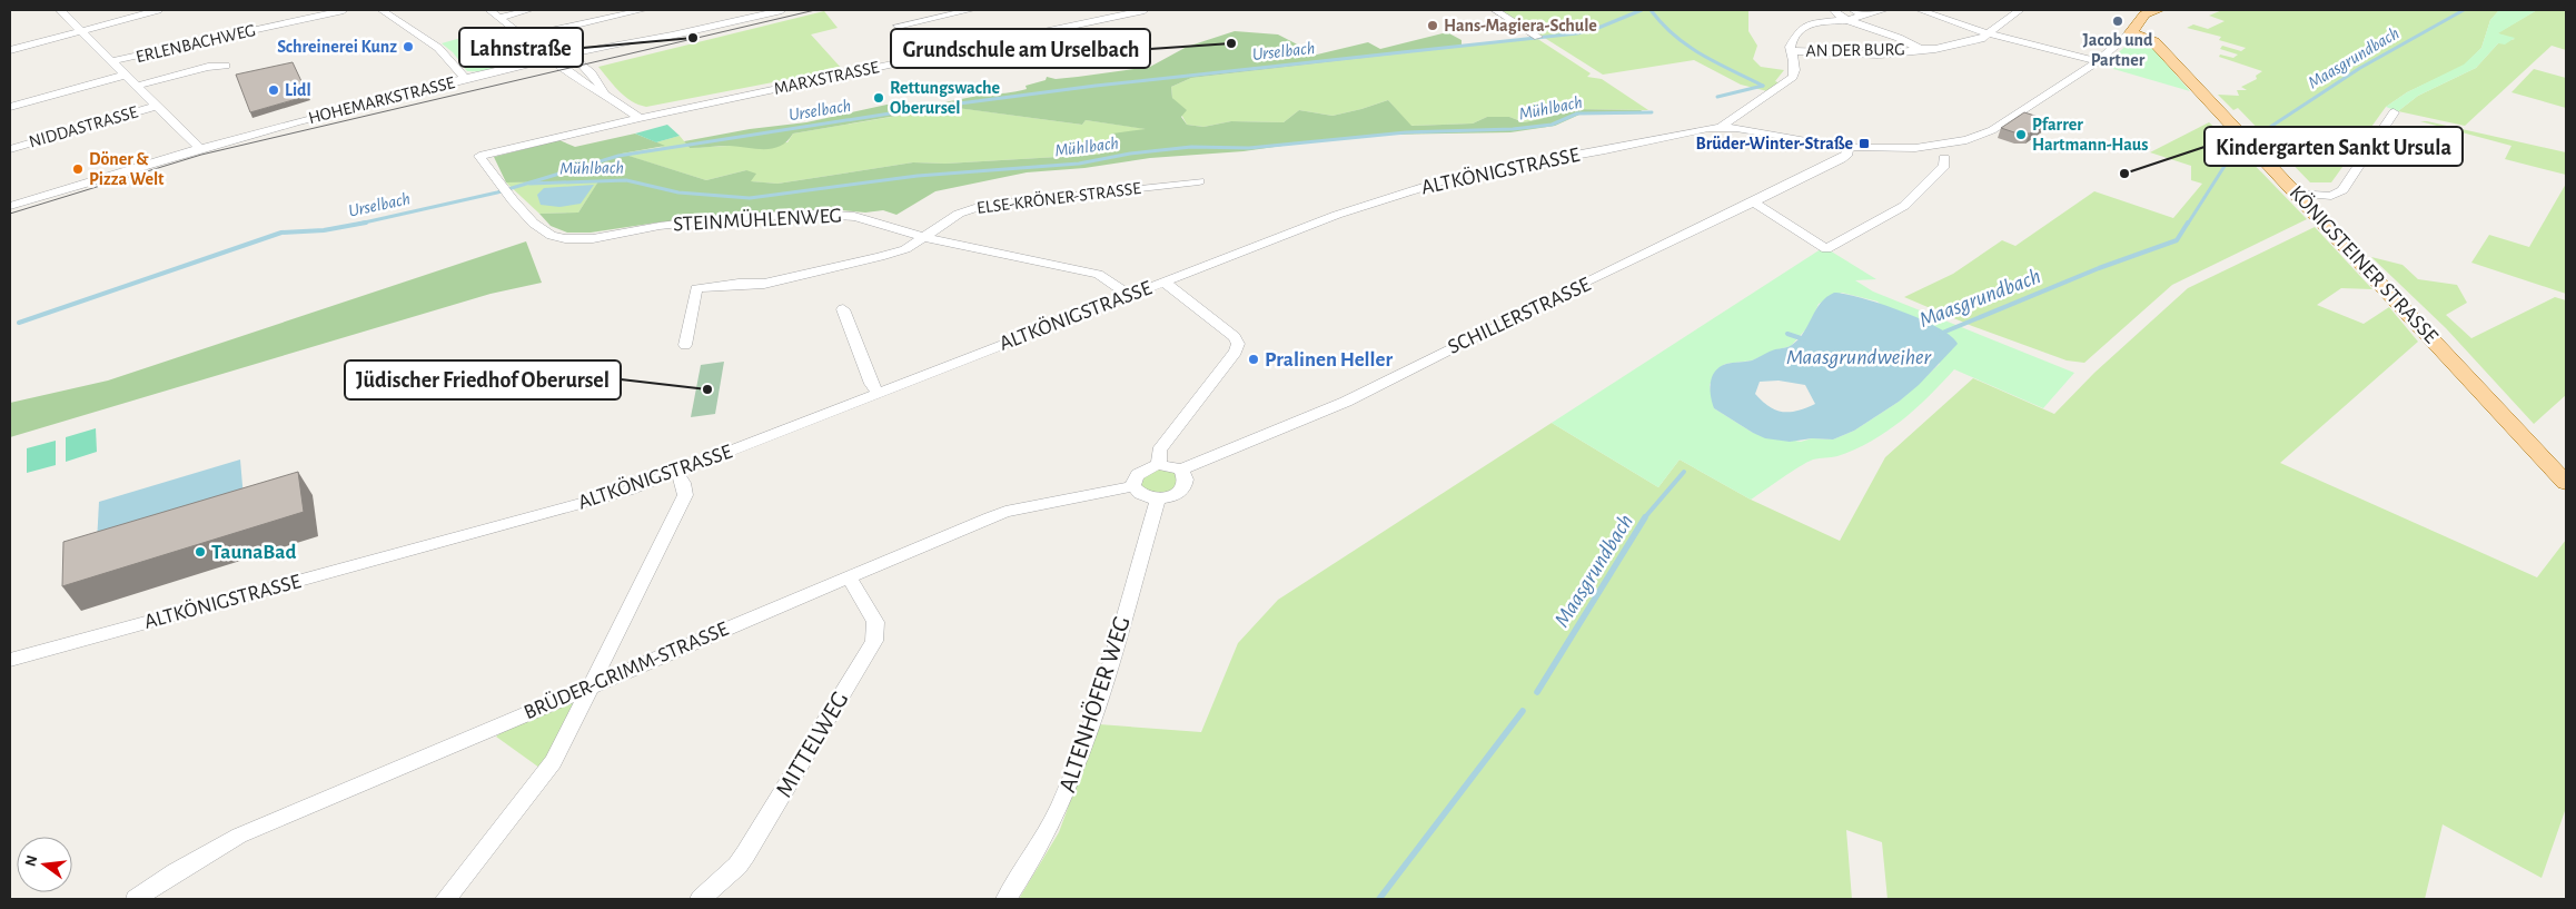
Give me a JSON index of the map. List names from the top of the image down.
{
  "streets": {
    "main road": ["KÖNIGSTEINER STRASSE"],
    "street": [
      "ERLENBACHWEG",
      "AN DER BURG",
      "MARXSTRASSE",
      "HOHEMARKSTRASSE",
      "NIDDASTRASSE",
      "ALTKÖNIGSTRASSE",
      "ELSE-KRÖNER-STRASSE",
      "STEINMÜHLENWEG",
      "SCHILLERSTRASSE",
      "BRÜDER-GRIMM-STRASSE",
      "ALTENHÖFER WEG",
      "MITTELWEG"
    ]
  },
  "crossings": [
    ["MARXSTRASSE", "STEINMÜHLENWEG"],
    ["ALTKÖNIGSTRASSE", "STEINMÜHLENWEG"],
    ["ALTKÖNIGSTRASSE", "KÖNIGSTEINER STRASSE"],
    ["ALTKÖNIGSTRASSE", "SCHILLERSTRASSE"],
    ["ELSE-KRÖNER-STRASSE", "STEINMÜHLENWEG"],
    ["SCHILLERSTRASSE", "BRÜDER-GRIMM-STRASSE"],
    ["SCHILLERSTRASSE", "ALTENHÖFER WEG"],
    ["BRÜDER-GRIMM-STRASSE", "ALTENHÖFER WEG"],
    ["BRÜDER-GRIMM-STRASSE", "MITTELWEG"]
  ],
  "water": [
    "Urselbach",
    "Maasgrundbach",
    "Mühlbach",
    "Maasgrundweiher"
  ],
  "places": {
    "other": [
      "Jacob und Partner",
      "Hans-Magiera-Schule",
      "Lahnstraße",
      "Grundschule am Urselbach",
      "Schreinerei Kunz",
      "Lidl",
      "Rettungswache Oberursel",
      "Pfarrer Hartmann-Haus",
      "Döner & Pizza Welt",
      "Kindergarten Sankt Ursula",
      "Pralinen Heller",
      "Jüdischer Friedhof Oberursel",
      "TaunaBad"
    ],
    "transit": ["Brüder-Winter-Straße"]
  },
  "north": "left"
}
